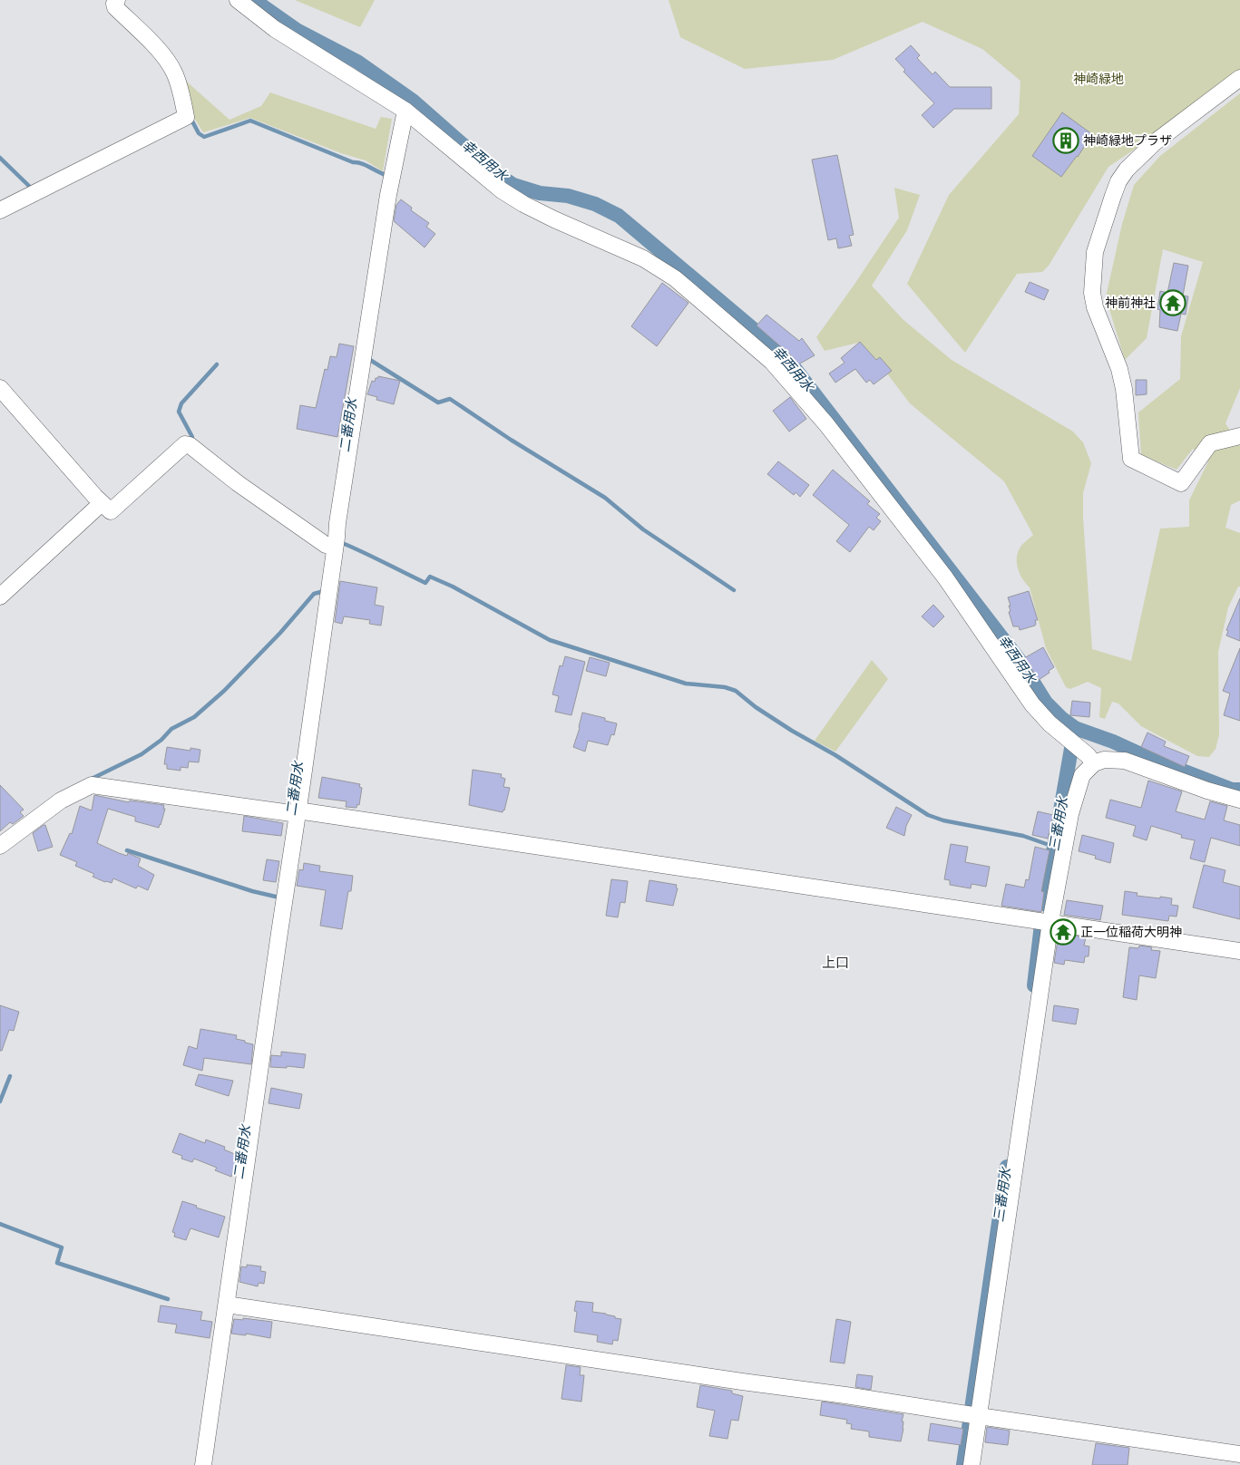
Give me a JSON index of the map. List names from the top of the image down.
{
  "districts": ["上口"],
  "water": ["幸西用水", "二番用水", "三番用水"],
  "parks": ["神崎緑地"],
  "places": {
    "building": ["神崎緑地プラザ"],
    "temple": ["神前神社", "正一位稲荷大明神"]
  }
}
